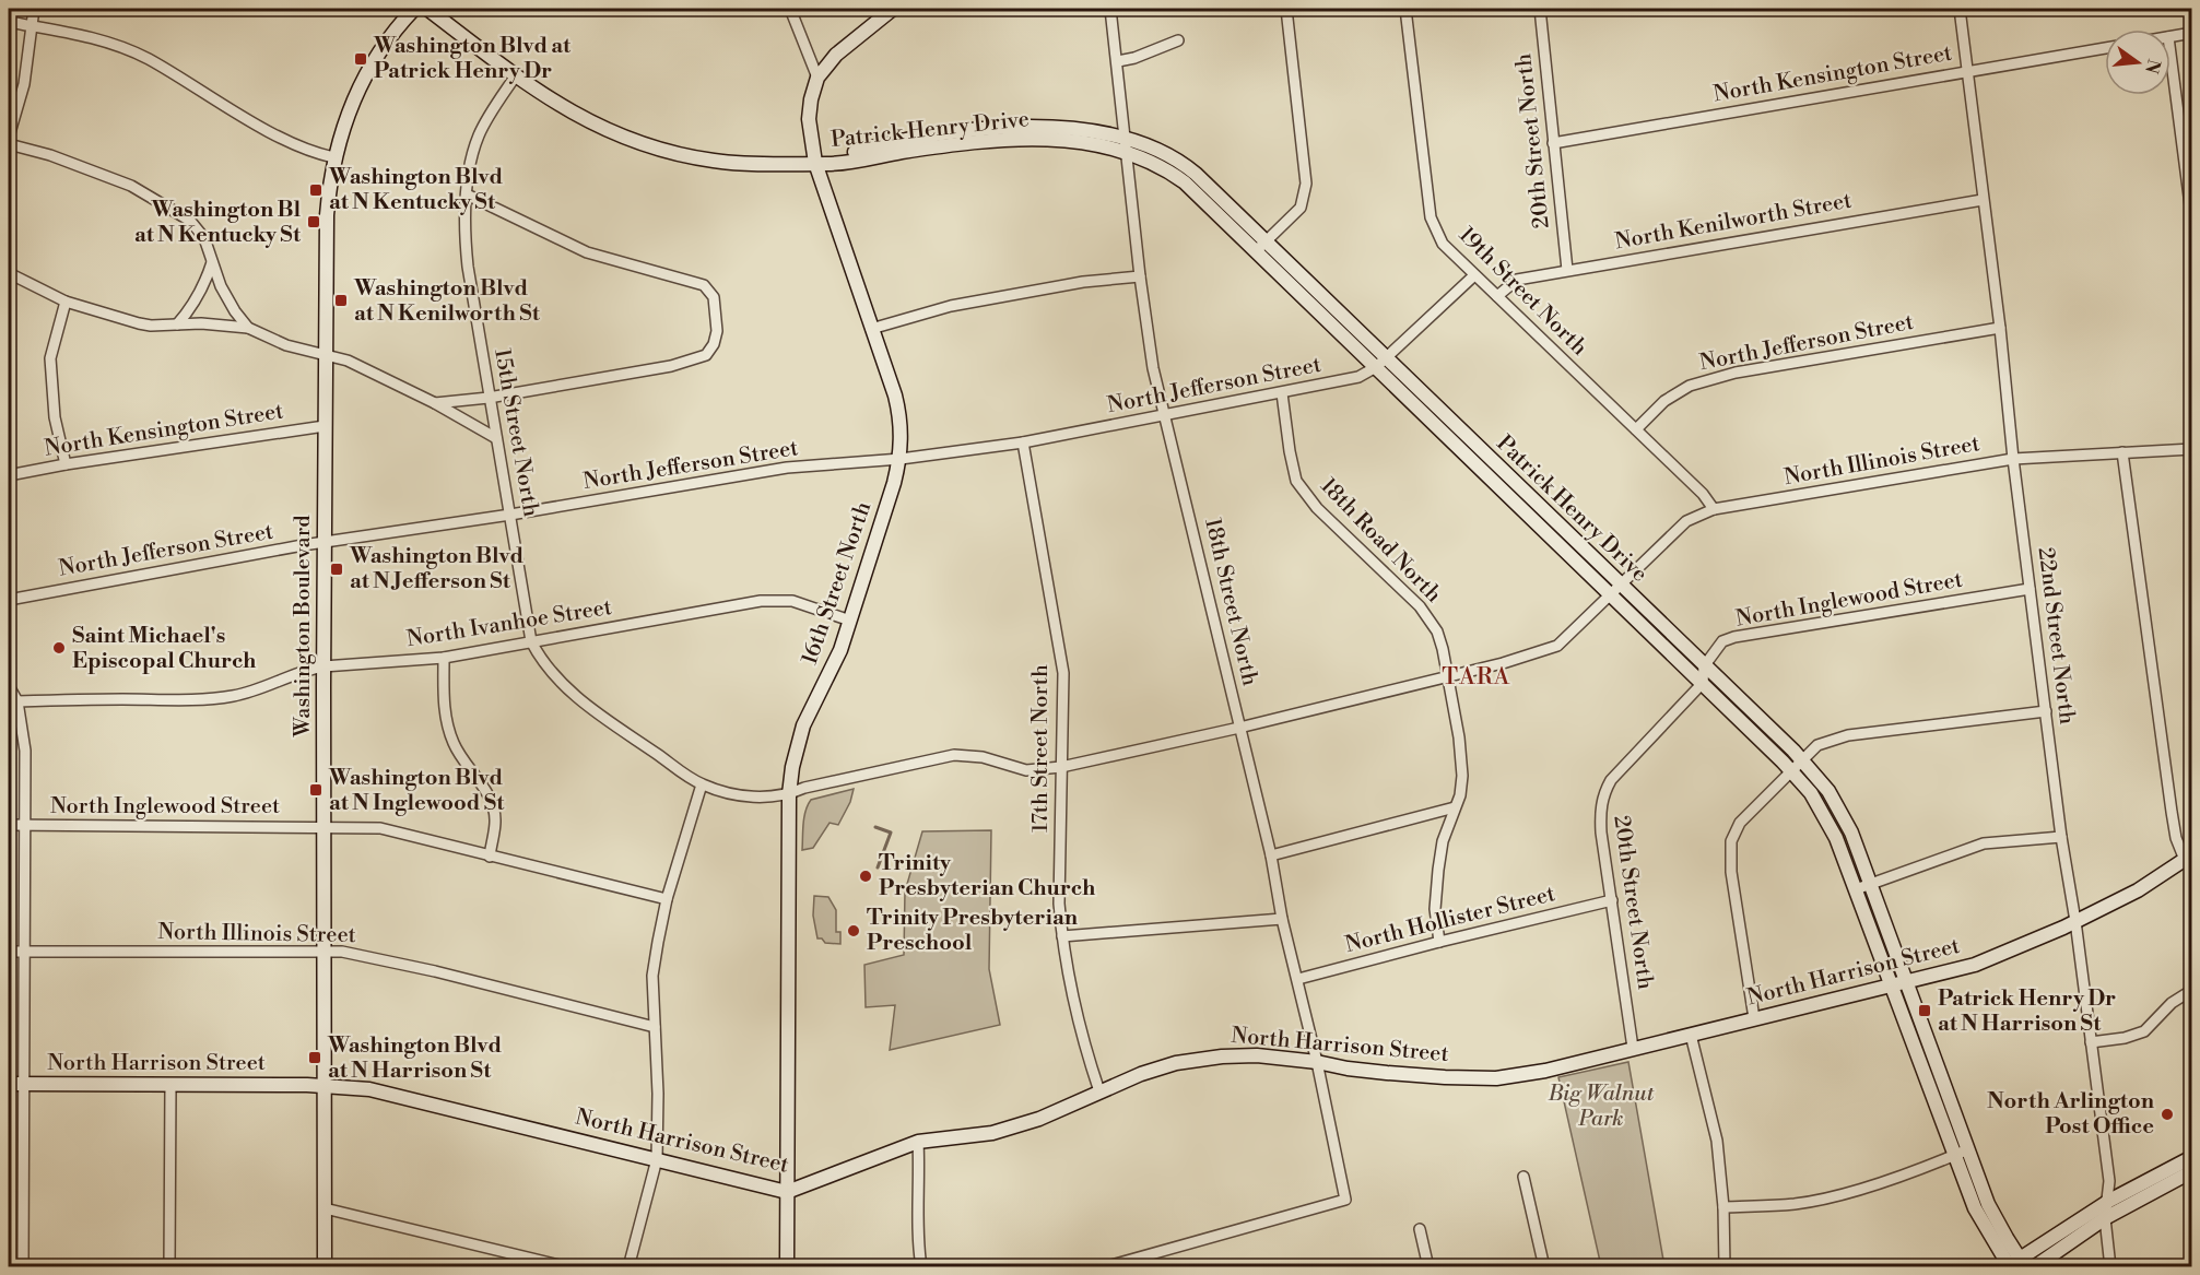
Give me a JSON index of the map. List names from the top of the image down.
{
  "streets": {
    "street": [
      "North Kensington Street",
      "Patrick Henry Drive",
      "20th Street North",
      "North Kenilworth Street",
      "19th Street North",
      "North Jefferson Street",
      "15th Street North",
      "North Illinois Street",
      "18th Road North",
      "16th Street North",
      "North Inglewood Street",
      "18th Street North",
      "North Ivanhoe Street",
      "Washington Boulevard",
      "22nd Street North",
      "17th Street North",
      "North Hollister Street",
      "North Harrison Street"
    ]
  },
  "crossings": [
    ["North Kensington Street", "20th Street North"],
    ["North Kensington Street", "Washington Boulevard"],
    ["North Kensington Street", "22nd Street North"],
    ["Patrick Henry Drive", "20th Street North"],
    ["Patrick Henry Drive", "North Jefferson Street"],
    ["Patrick Henry Drive", "15th Street North"],
    ["Patrick Henry Drive", "North Illinois Street"],
    ["Patrick Henry Drive", "16th Street North"],
    ["Patrick Henry Drive", "North Inglewood Street"],
    ["Patrick Henry Drive", "18th Street North"],
    ["Patrick Henry Drive", "North Harrison Street"],
    ["20th Street North", "North Kenilworth Street"],
    ["20th Street North", "North Hollister Street"],
    ["20th Street North", "North Harrison Street"],
    ["North Kenilworth Street", "19th Street North"],
    ["North Kenilworth Street", "22nd Street North"],
    ["19th Street North", "North Jefferson Street"],
    ["19th Street North", "North Illinois Street"],
    ["North Jefferson Street", "15th Street North"],
    ["North Jefferson Street", "18th Road North"],
    ["North Jefferson Street", "16th Street North"],
    ["North Jefferson Street", "18th Street North"],
    ["North Jefferson Street", "Washington Boulevard"],
    ["North Jefferson Street", "22nd Street North"],
    ["North Jefferson Street", "17th Street North"],
    ["15th Street North", "North Ivanhoe Street"],
    ["North Illinois Street", "Washington Boulevard"],
    ["North Illinois Street", "22nd Street North"],
    ["16th Street North", "North Ivanhoe Street"],
    ["16th Street North", "North Harrison Street"],
    ["North Inglewood Street", "Washington Boulevard"],
    ["North Inglewood Street", "22nd Street North"],
    ["18th Street North", "North Hollister Street"],
    ["18th Street North", "North Harrison Street"],
    ["North Ivanhoe Street", "Washington Boulevard"],
    ["Washington Boulevard", "North Harrison Street"],
    ["22nd Street North", "North Harrison Street"],
    ["17th Street North", "North Harrison Street"]
  ],
  "districts": ["TARA"],
  "parks": ["Big Walnut Park"],
  "places": {
    "transit": [
      "Washington Blvd at Patrick Henry Dr",
      "Washington Blvd at N Kentucky St",
      "Washington Bl at N Kentucky St",
      "Washington Blvd at N Kenilworth St",
      "Washington Blvd at N Jefferson St",
      "Washington Blvd at N Inglewood St",
      "Patrick Henry Dr at N Harrison St",
      "Washington Blvd at N Harrison St"
    ],
    "other": [
      "Saint Michael's Episcopal Church",
      "Trinity Presbyterian Church",
      "Trinity Presbyterian Preschool",
      "North Arlington Post Office"
    ]
  },
  "north": "right"
}
